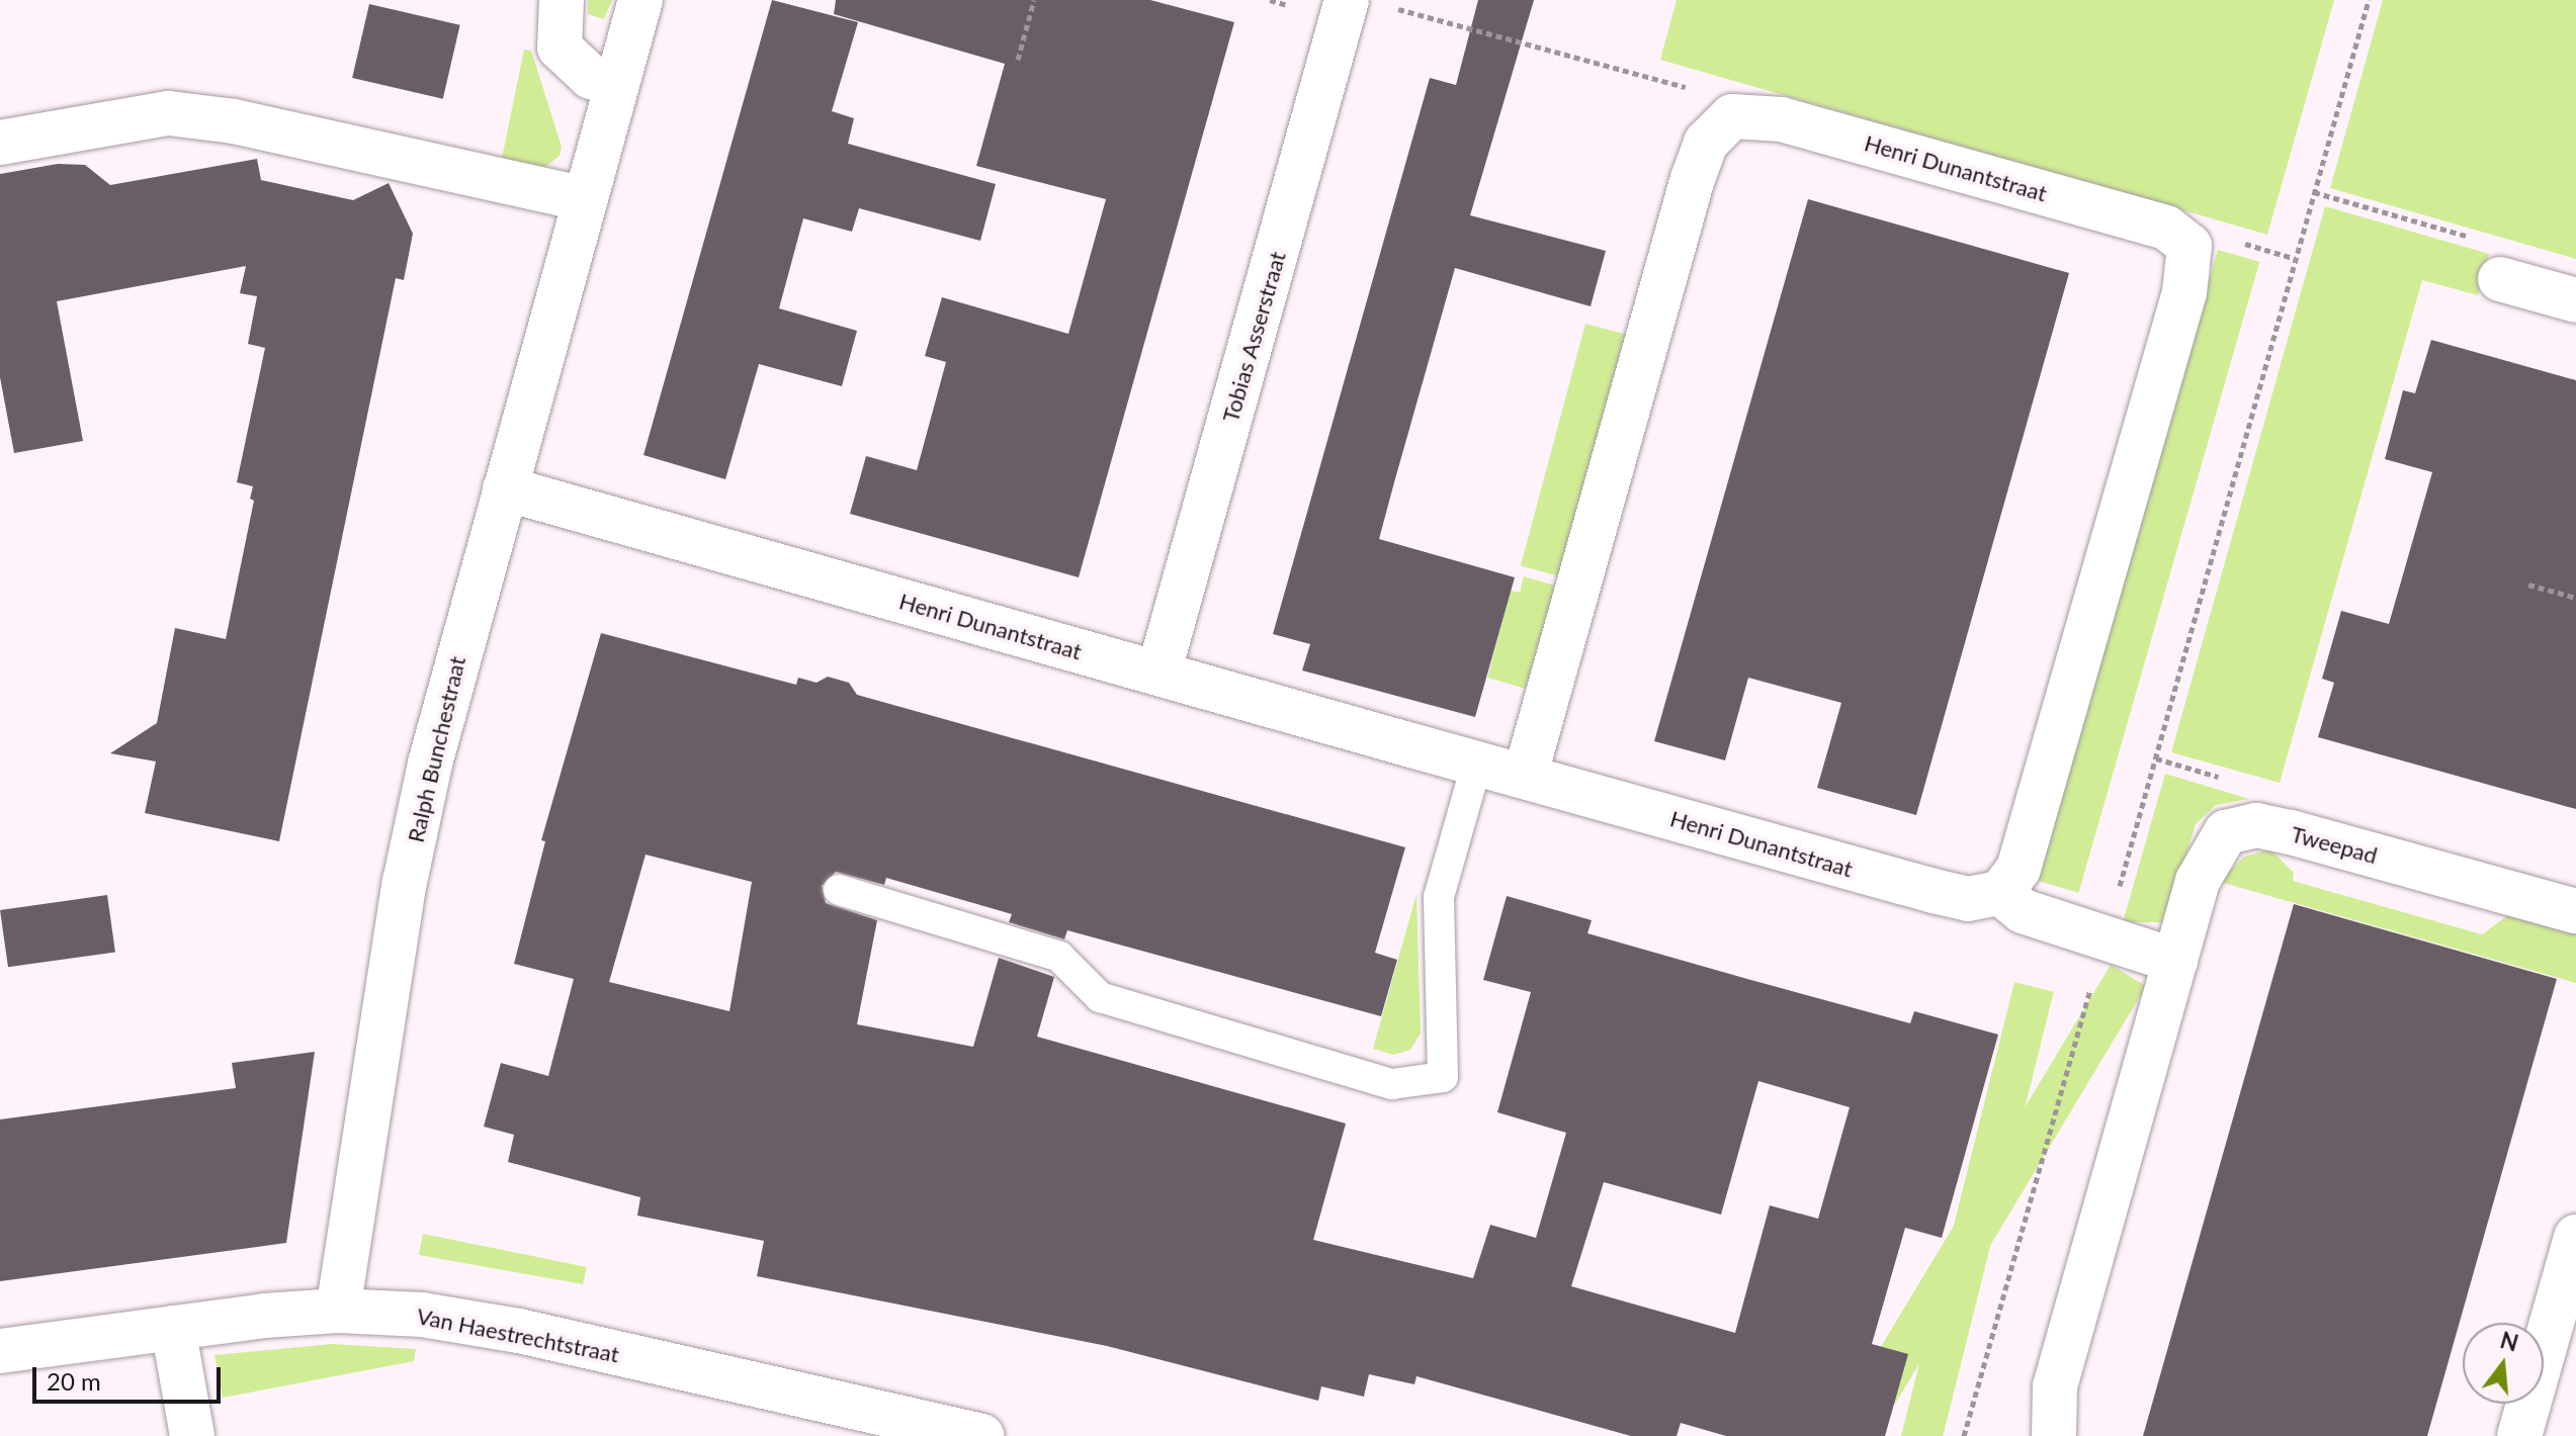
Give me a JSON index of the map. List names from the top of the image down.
{
  "streets": {
    "street": [
      "Henri Dunantstraat",
      "Tobias Asserstraat",
      "Ralph Bunchestraat",
      "Tweepad",
      "Van Haestrechtstraat"
    ]
  },
  "crossings": [
    ["Henri Dunantstraat", "Tobias Asserstraat"],
    ["Henri Dunantstraat", "Ralph Bunchestraat"],
    ["Ralph Bunchestraat", "Van Haestrechtstraat"]
  ],
  "scale_bar": "20 m",
  "north": "top"
}
